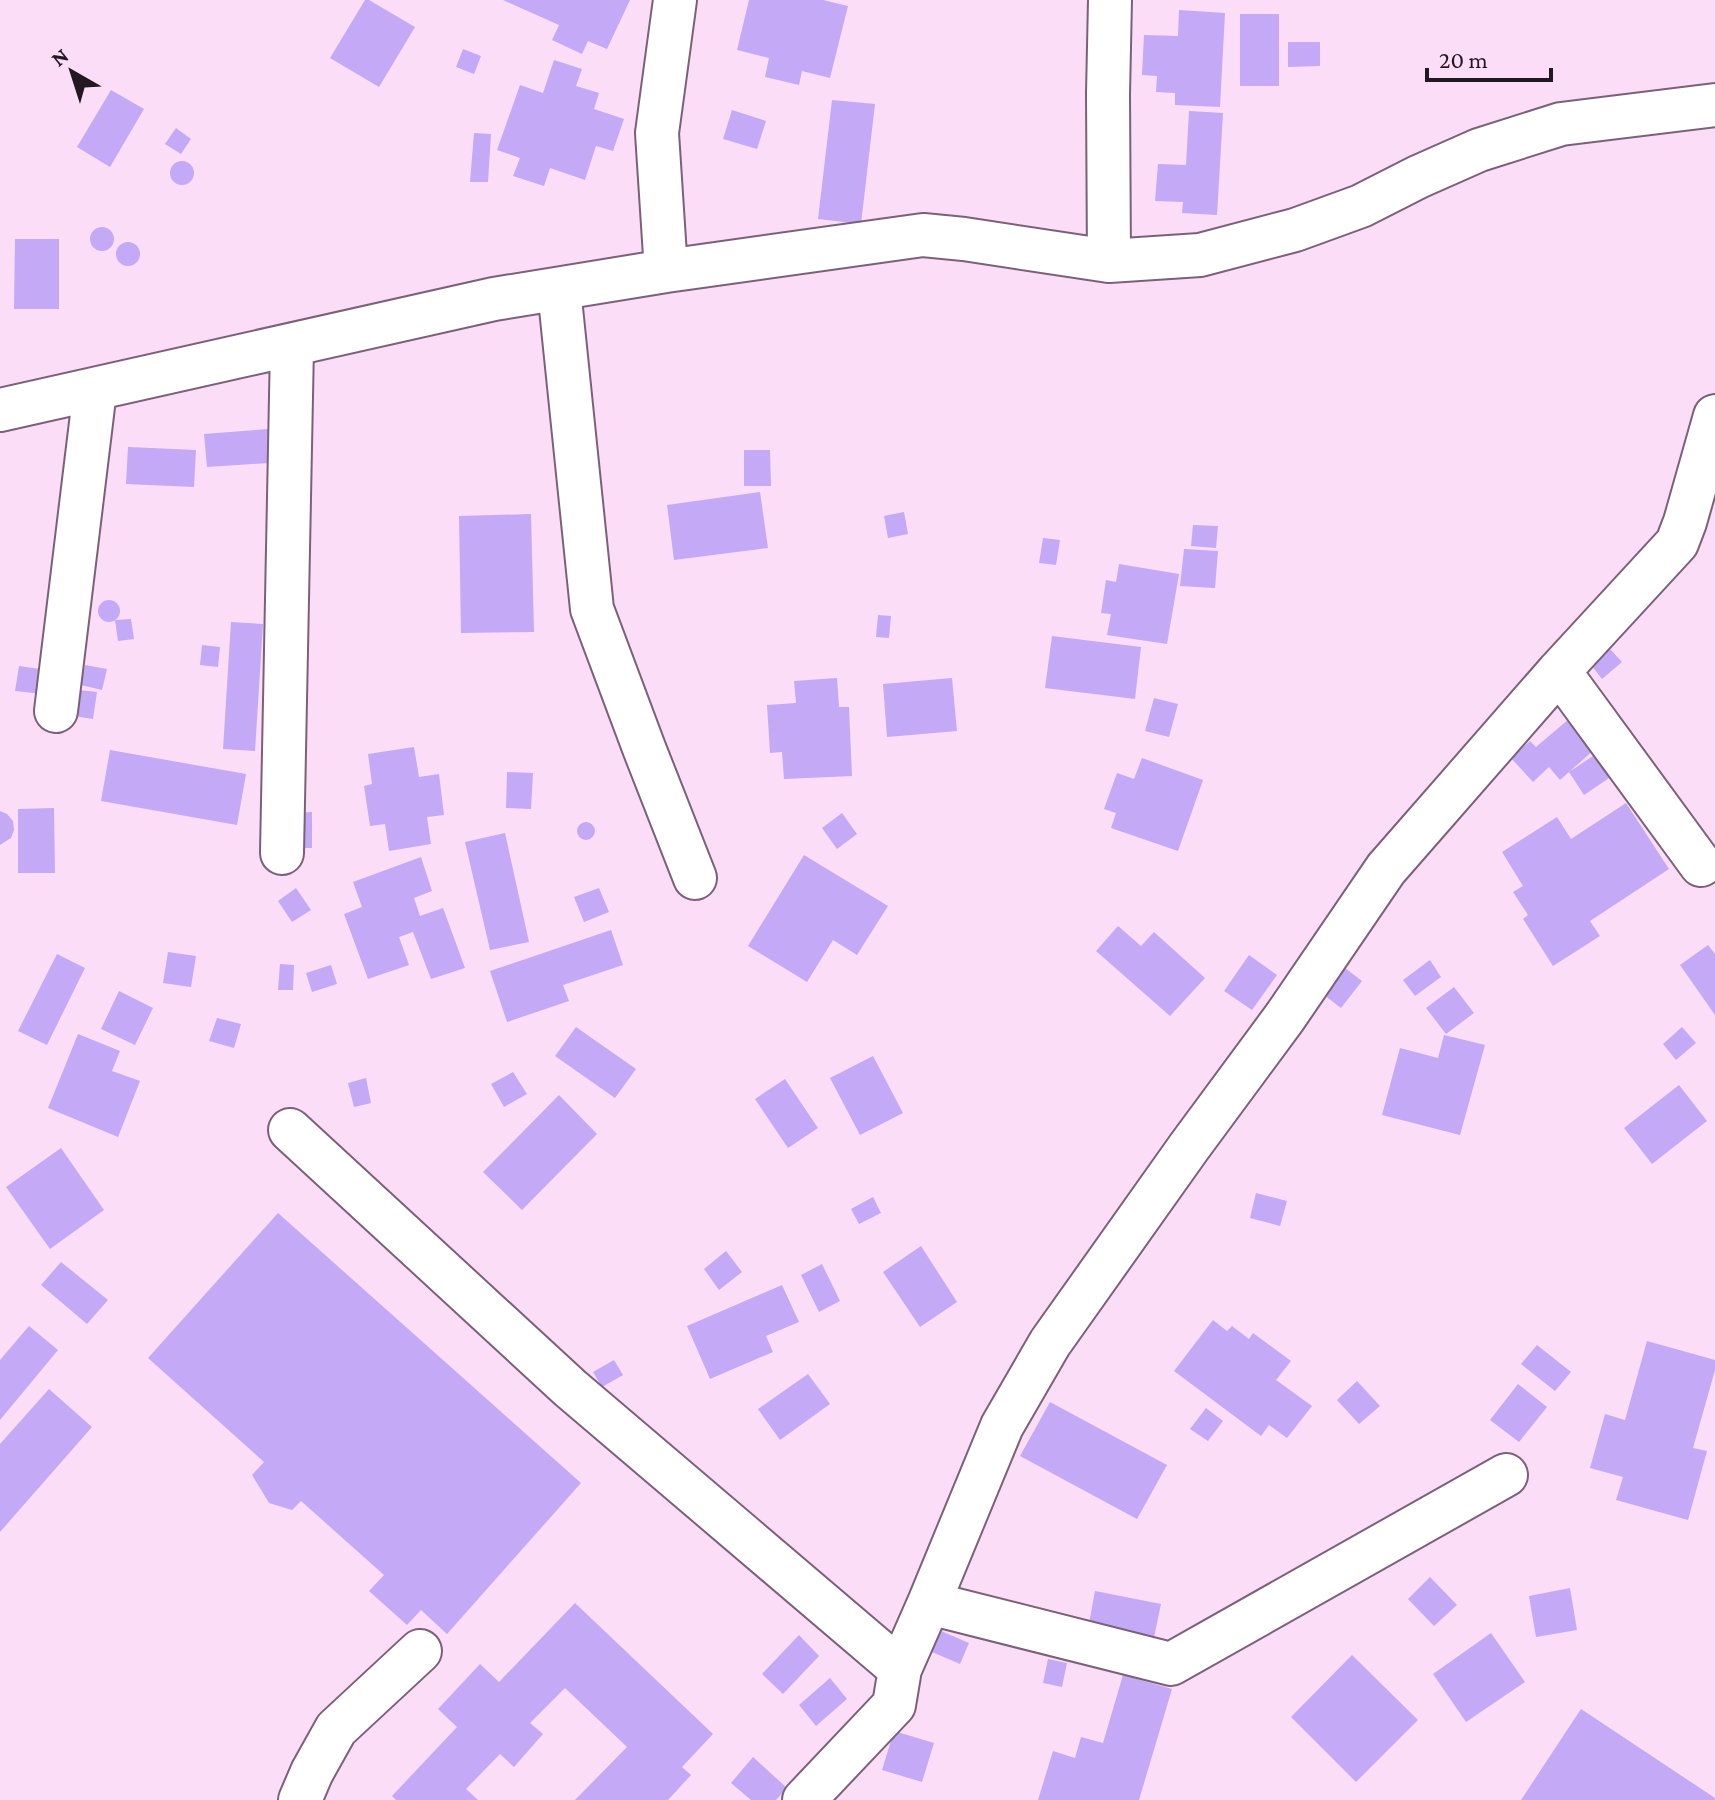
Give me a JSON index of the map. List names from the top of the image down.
{
  "scale_bar": "20 m",
  "north": "top left"
}
